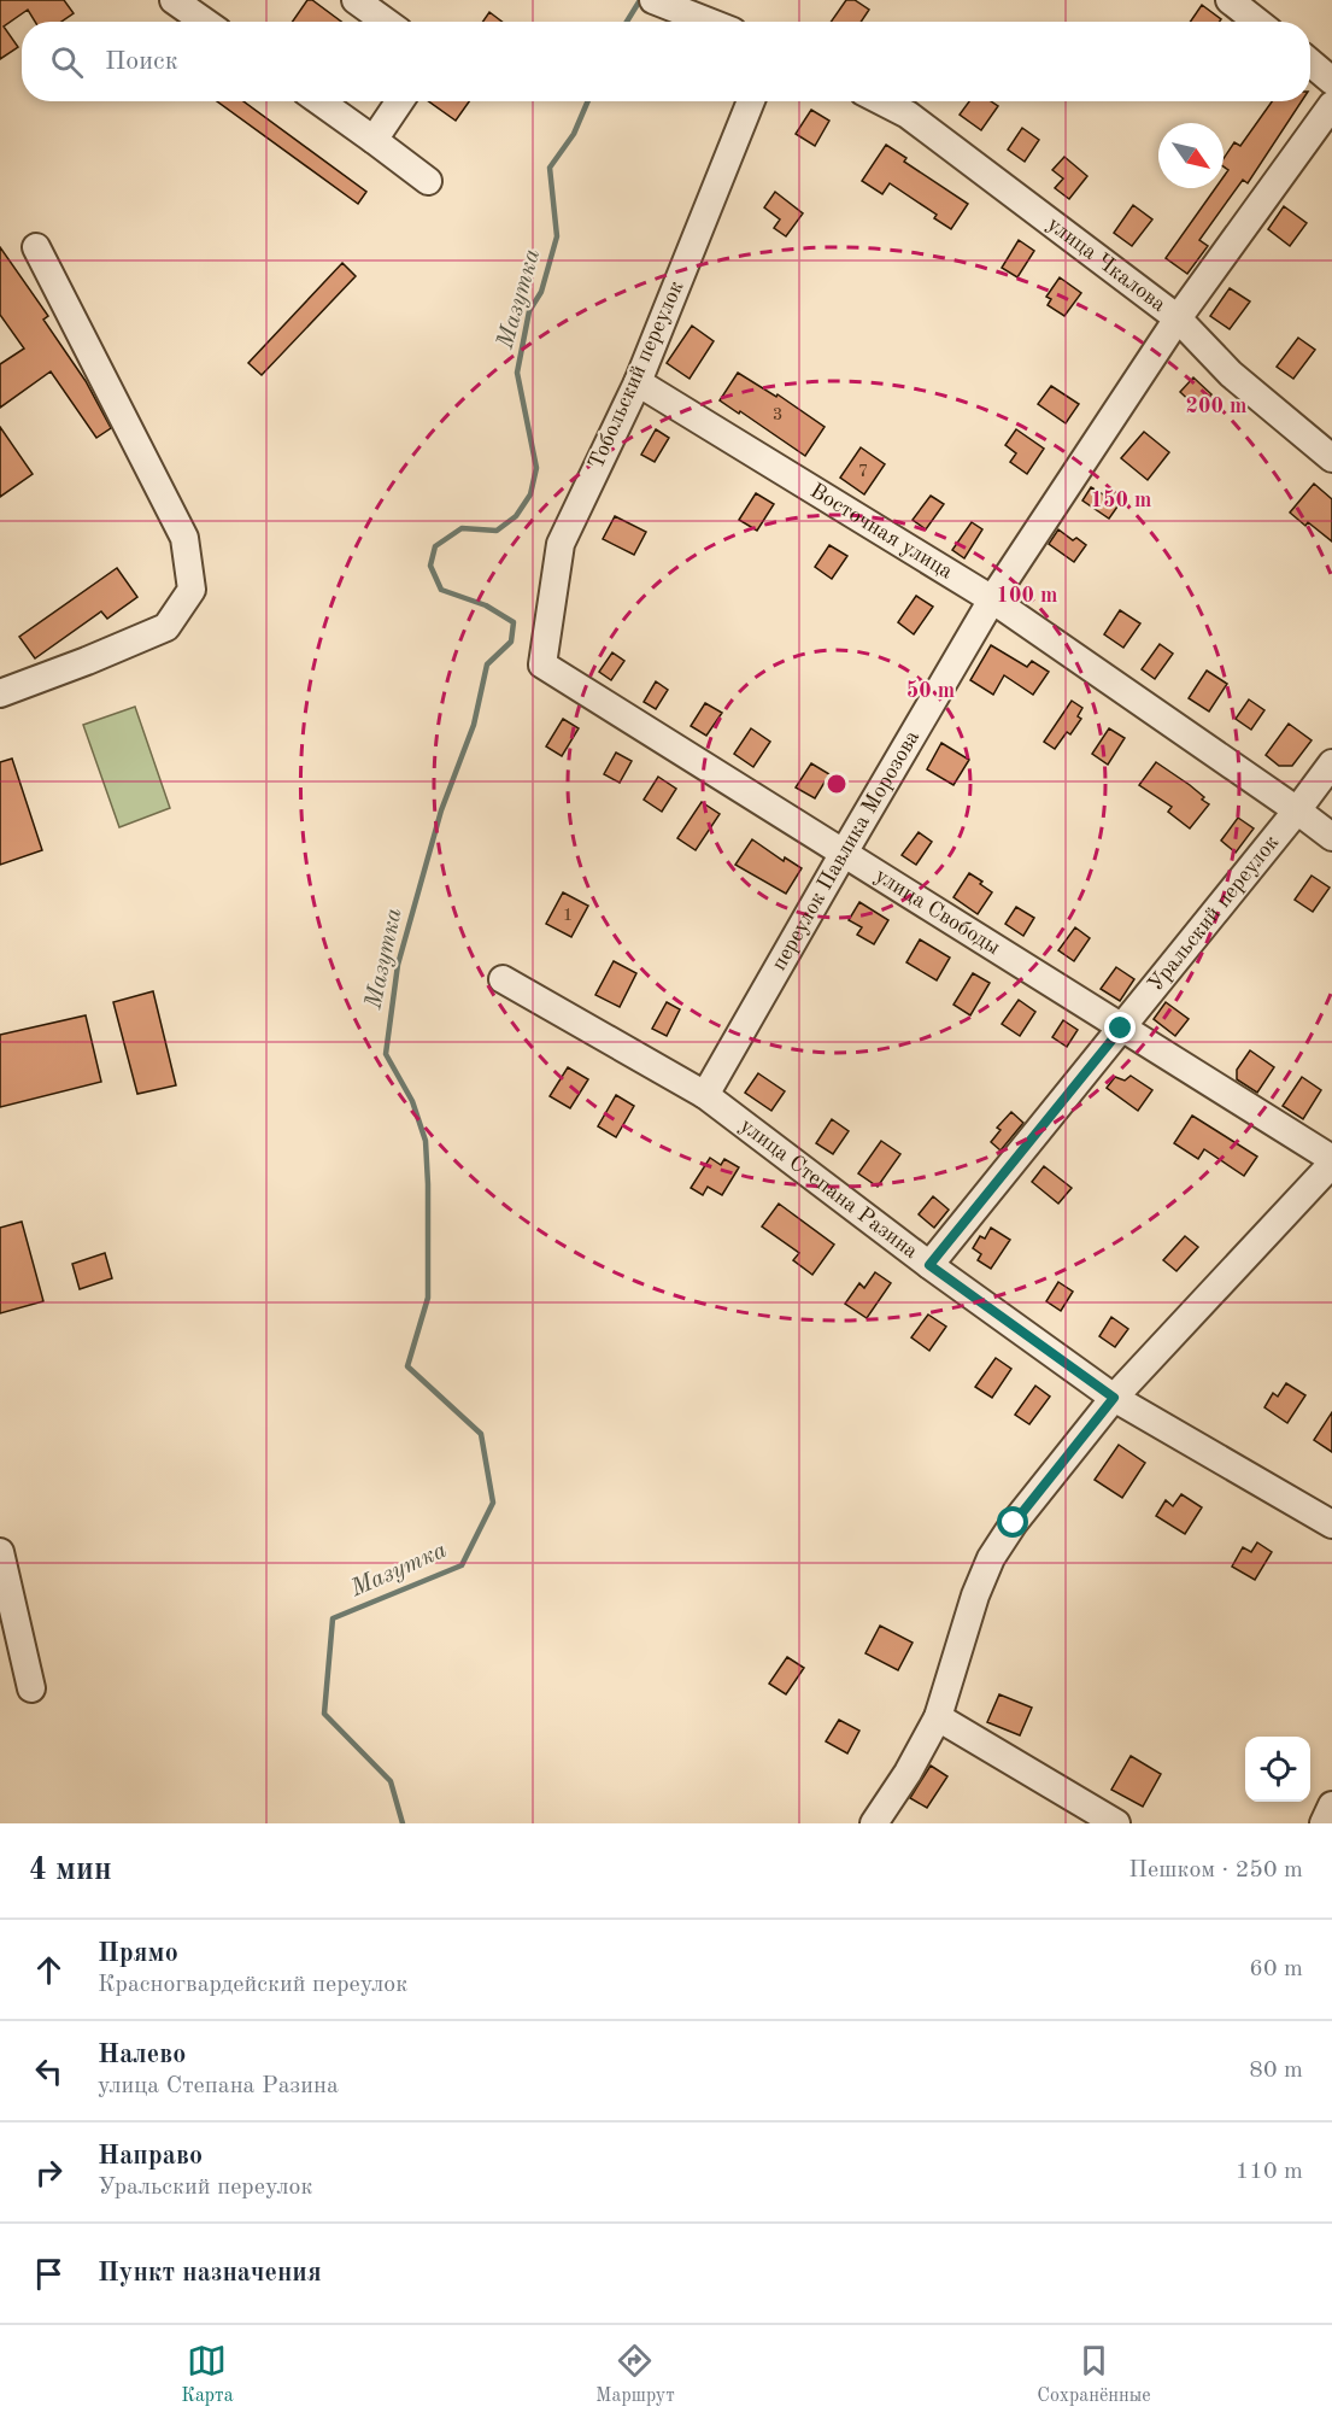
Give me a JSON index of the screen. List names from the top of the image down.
{
  "streets": {
    "street": [
      "улица Чкалова",
      "Тобольский переулок",
      "Восточная улица",
      "переулок Павлика Морозова",
      "улица Свободы",
      "Уральский переулок",
      "улица Степана Разина"
    ]
  },
  "crossings": [
    ["улица Чкалова", "переулок Павлика Морозова"],
    ["Тобольский переулок", "Восточная улица"],
    ["Тобольский переулок", "улица Свободы"],
    ["Восточная улица", "переулок Павлика Морозова"],
    ["Восточная улица", "Уральский переулок"],
    ["переулок Павлика Морозова", "улица Свободы"],
    ["переулок Павлика Морозова", "улица Степана Разина"],
    ["улица Свободы", "Уральский переулок"],
    ["Уральский переулок", "улица Степана Разина"]
  ],
  "water": ["Мазутка"],
  "house_numbers": ["3", "7", "1"],
  "north": "bottom right",
  "page": {
    "search": "Поиск",
    "heading": ["4 мин", "Пешком · 250 m"],
    "list": [
      ["Прямо", "Красногвардейский переулок", "60 m"],
      ["Налево", "улица Степана Разина", "80 m"],
      ["Направо", "Уральский переулок", "110 m"],
      "Пункт назначения"
    ],
    "nav": ["Карта", "Маршрут", "Сохранённые"]
  },
  "rings": [
    "200 m",
    "150 m",
    "100 m",
    "50 m"
  ]
}
